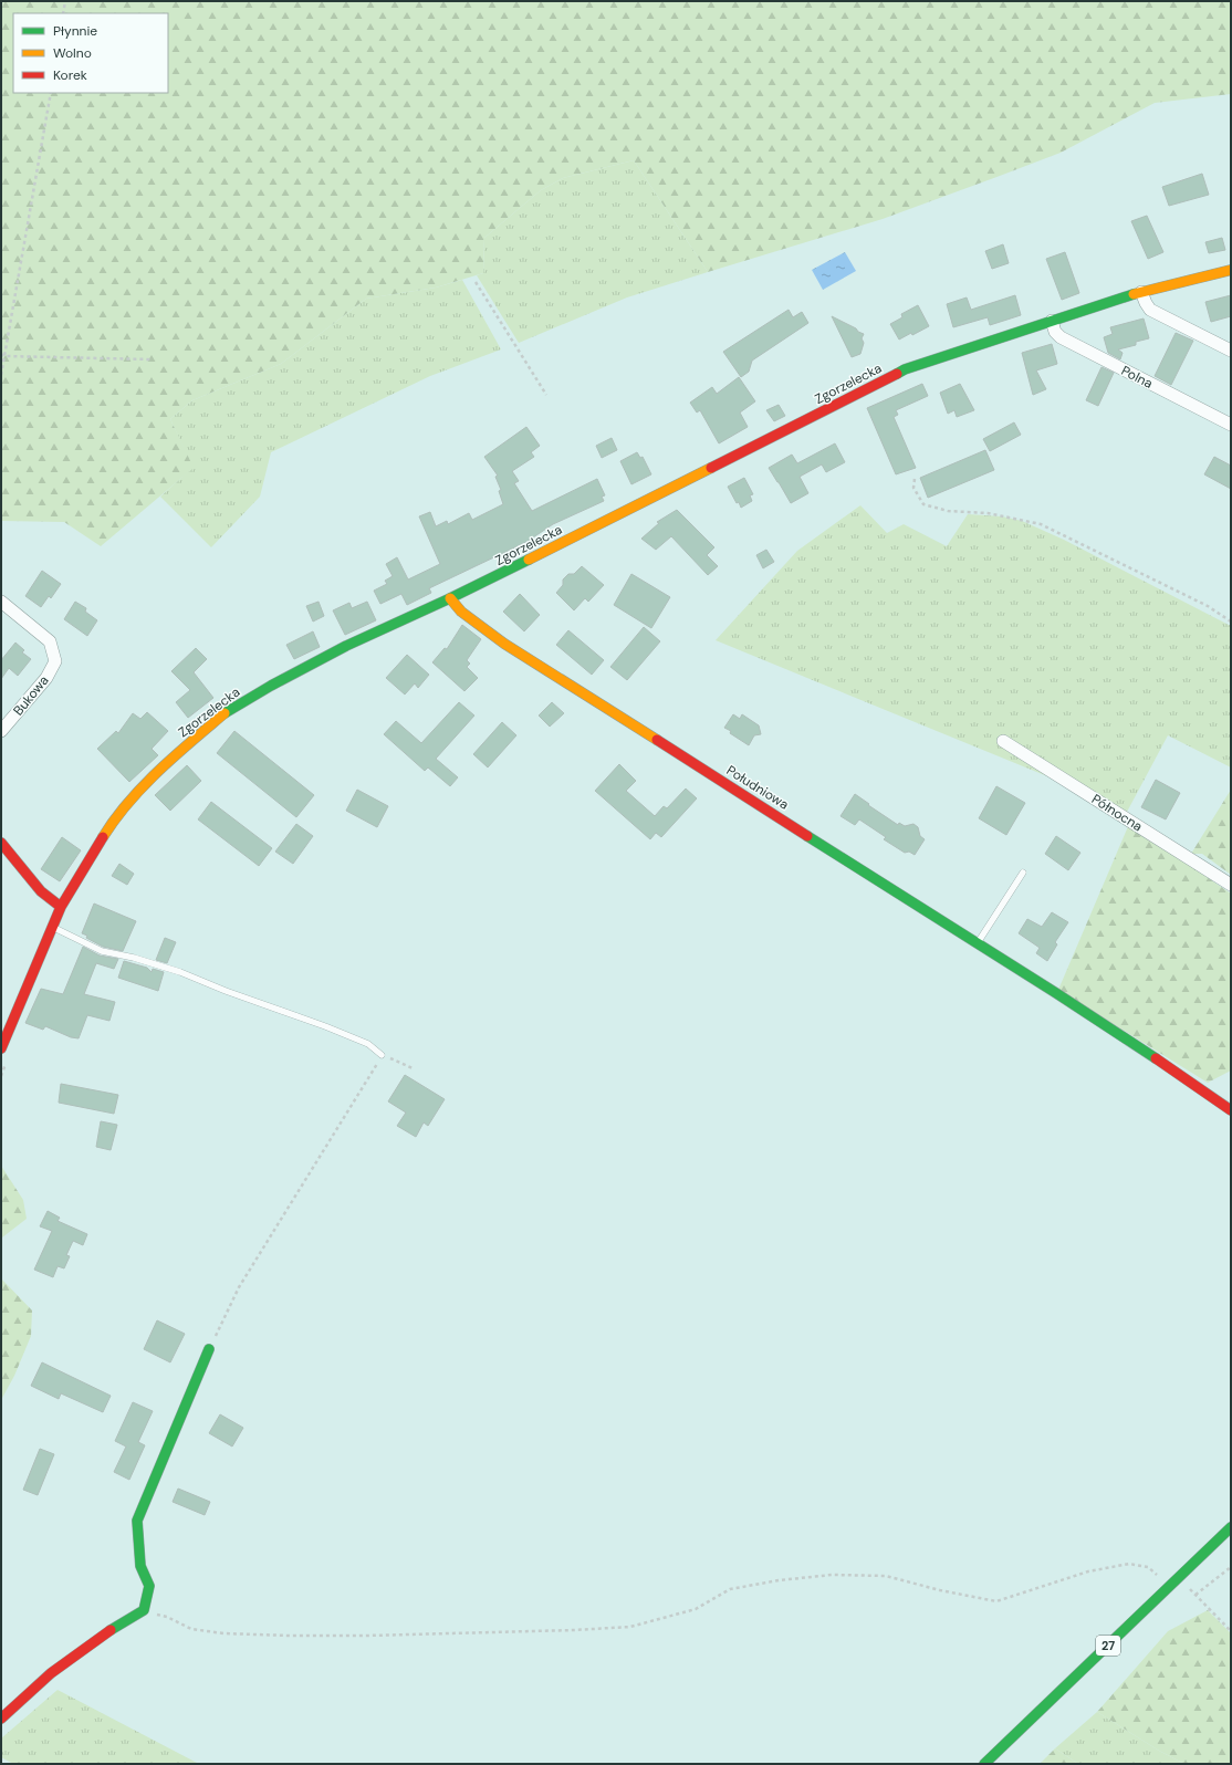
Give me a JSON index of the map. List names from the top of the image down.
{
  "streets": {
    "street": [
      "Polna",
      "Zgorzelecka",
      "Bukowa",
      "Południowa",
      "Północna",
      "27"
    ]
  },
  "crossings": [
    ["Polna", "Zgorzelecka"],
    ["Zgorzelecka", "Południowa"]
  ],
  "legend": ["Płynnie", "Wolno", "Korek"]
}
